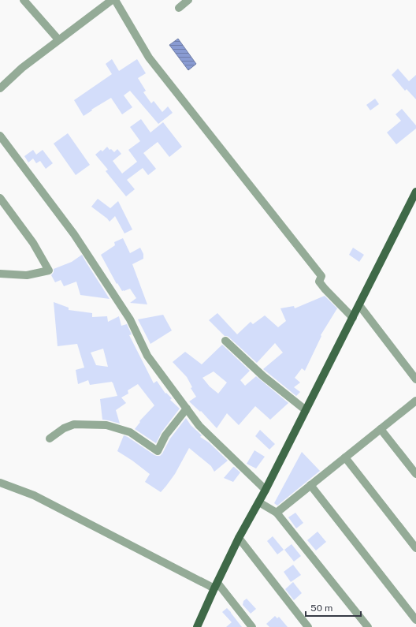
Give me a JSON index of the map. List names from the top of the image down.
{
  "scale_bar": "50 m"
}
